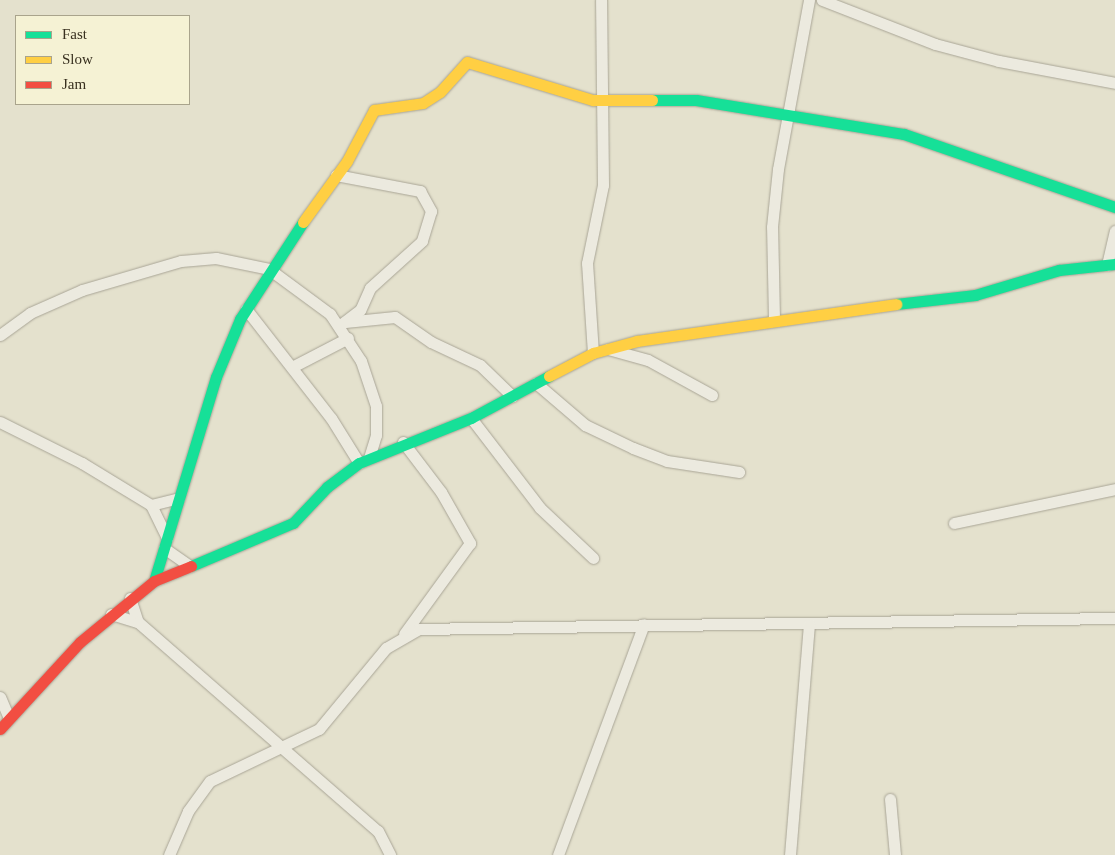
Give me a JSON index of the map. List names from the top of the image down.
{
  "legend": ["Fast", "Slow", "Jam"]
}
